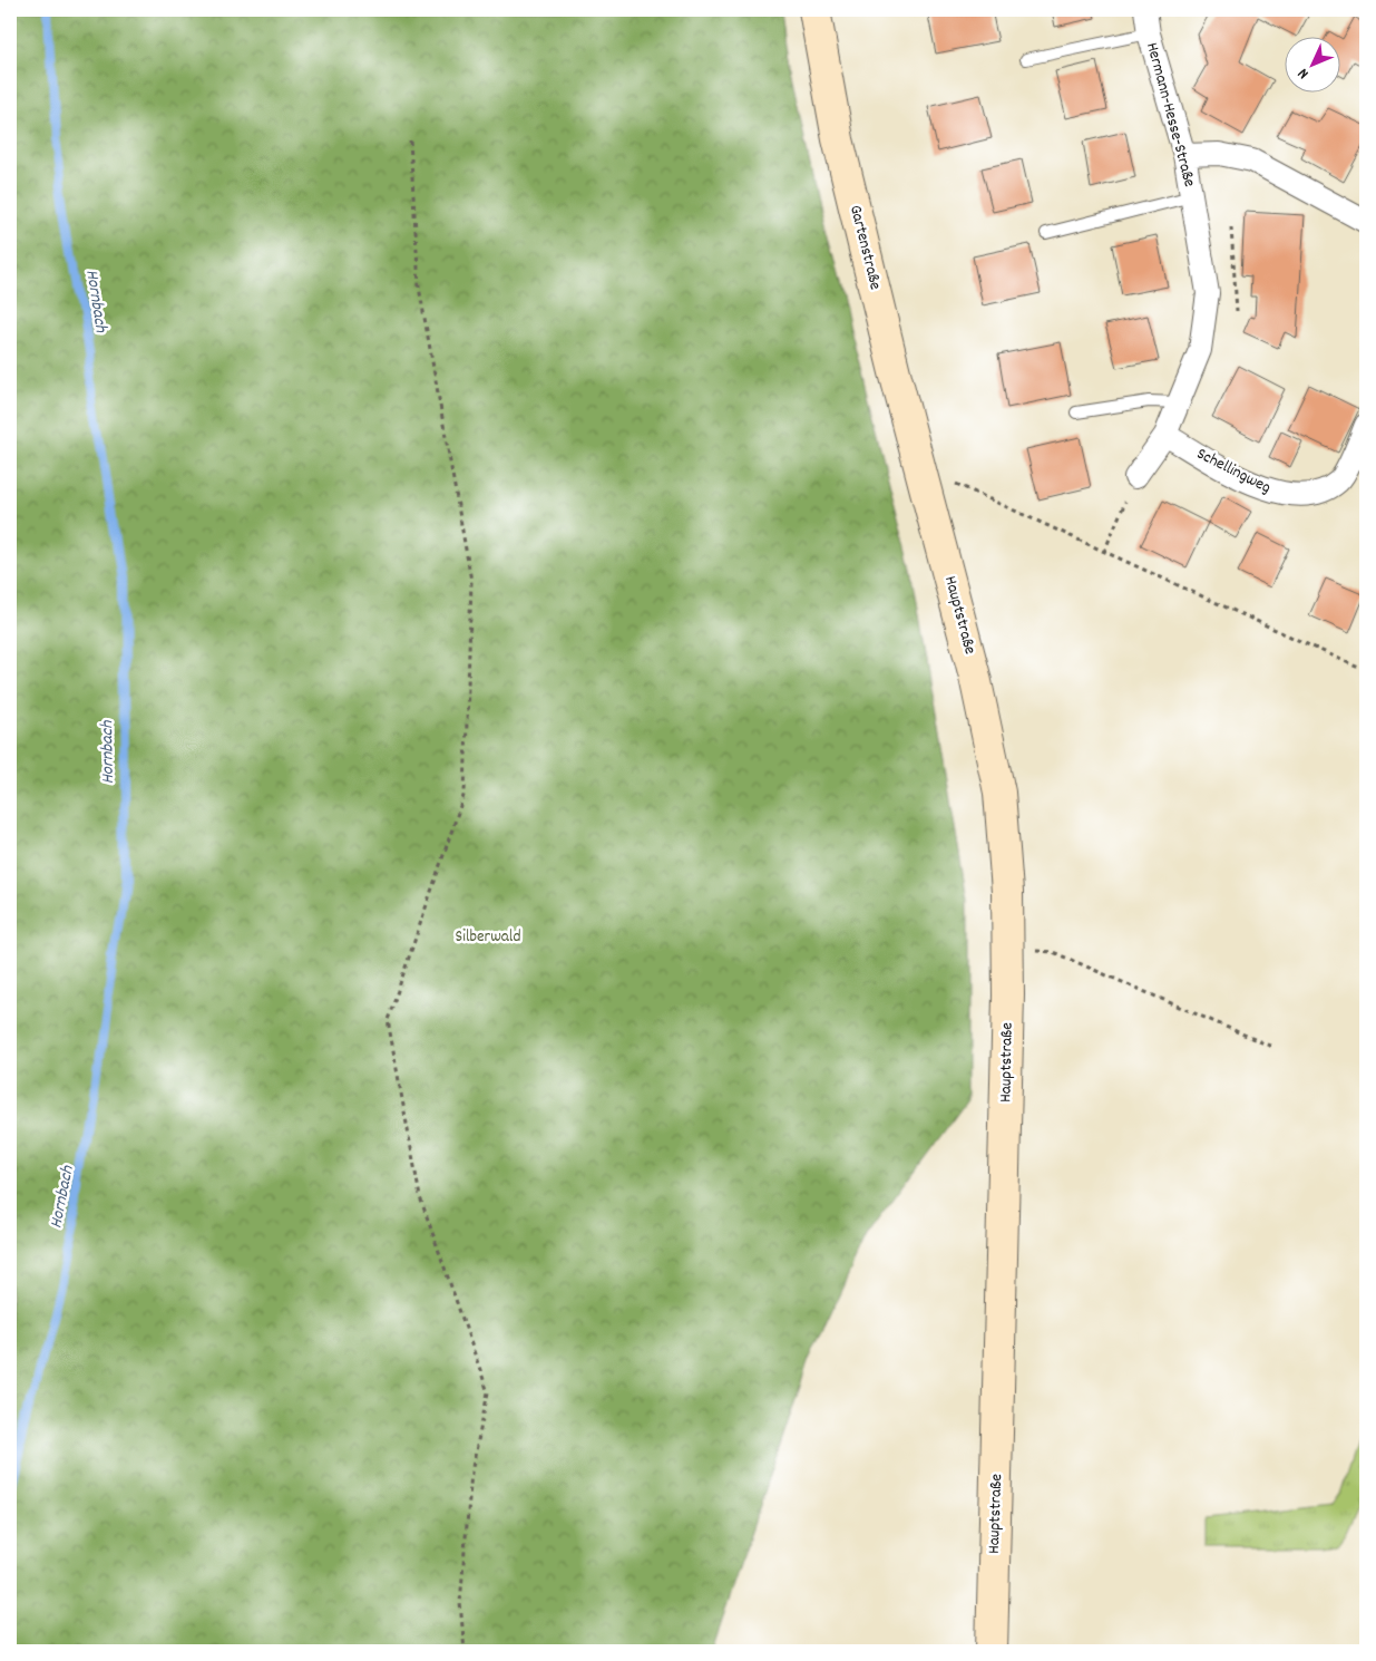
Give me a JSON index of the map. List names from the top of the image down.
{
  "streets": {
    "main road": ["Gartenstraße", "Hauptstraße"],
    "street": ["Hermann-Hesse-Straße", "Schellingweg"]
  },
  "crossings": [
    ["Hermann-Hesse-Straße", "Schellingweg"],
    ["Gartenstraße", "Hauptstraße"]
  ],
  "water": ["Hornbach"],
  "parks": ["Silberwald"],
  "north": "bottom left"
}
